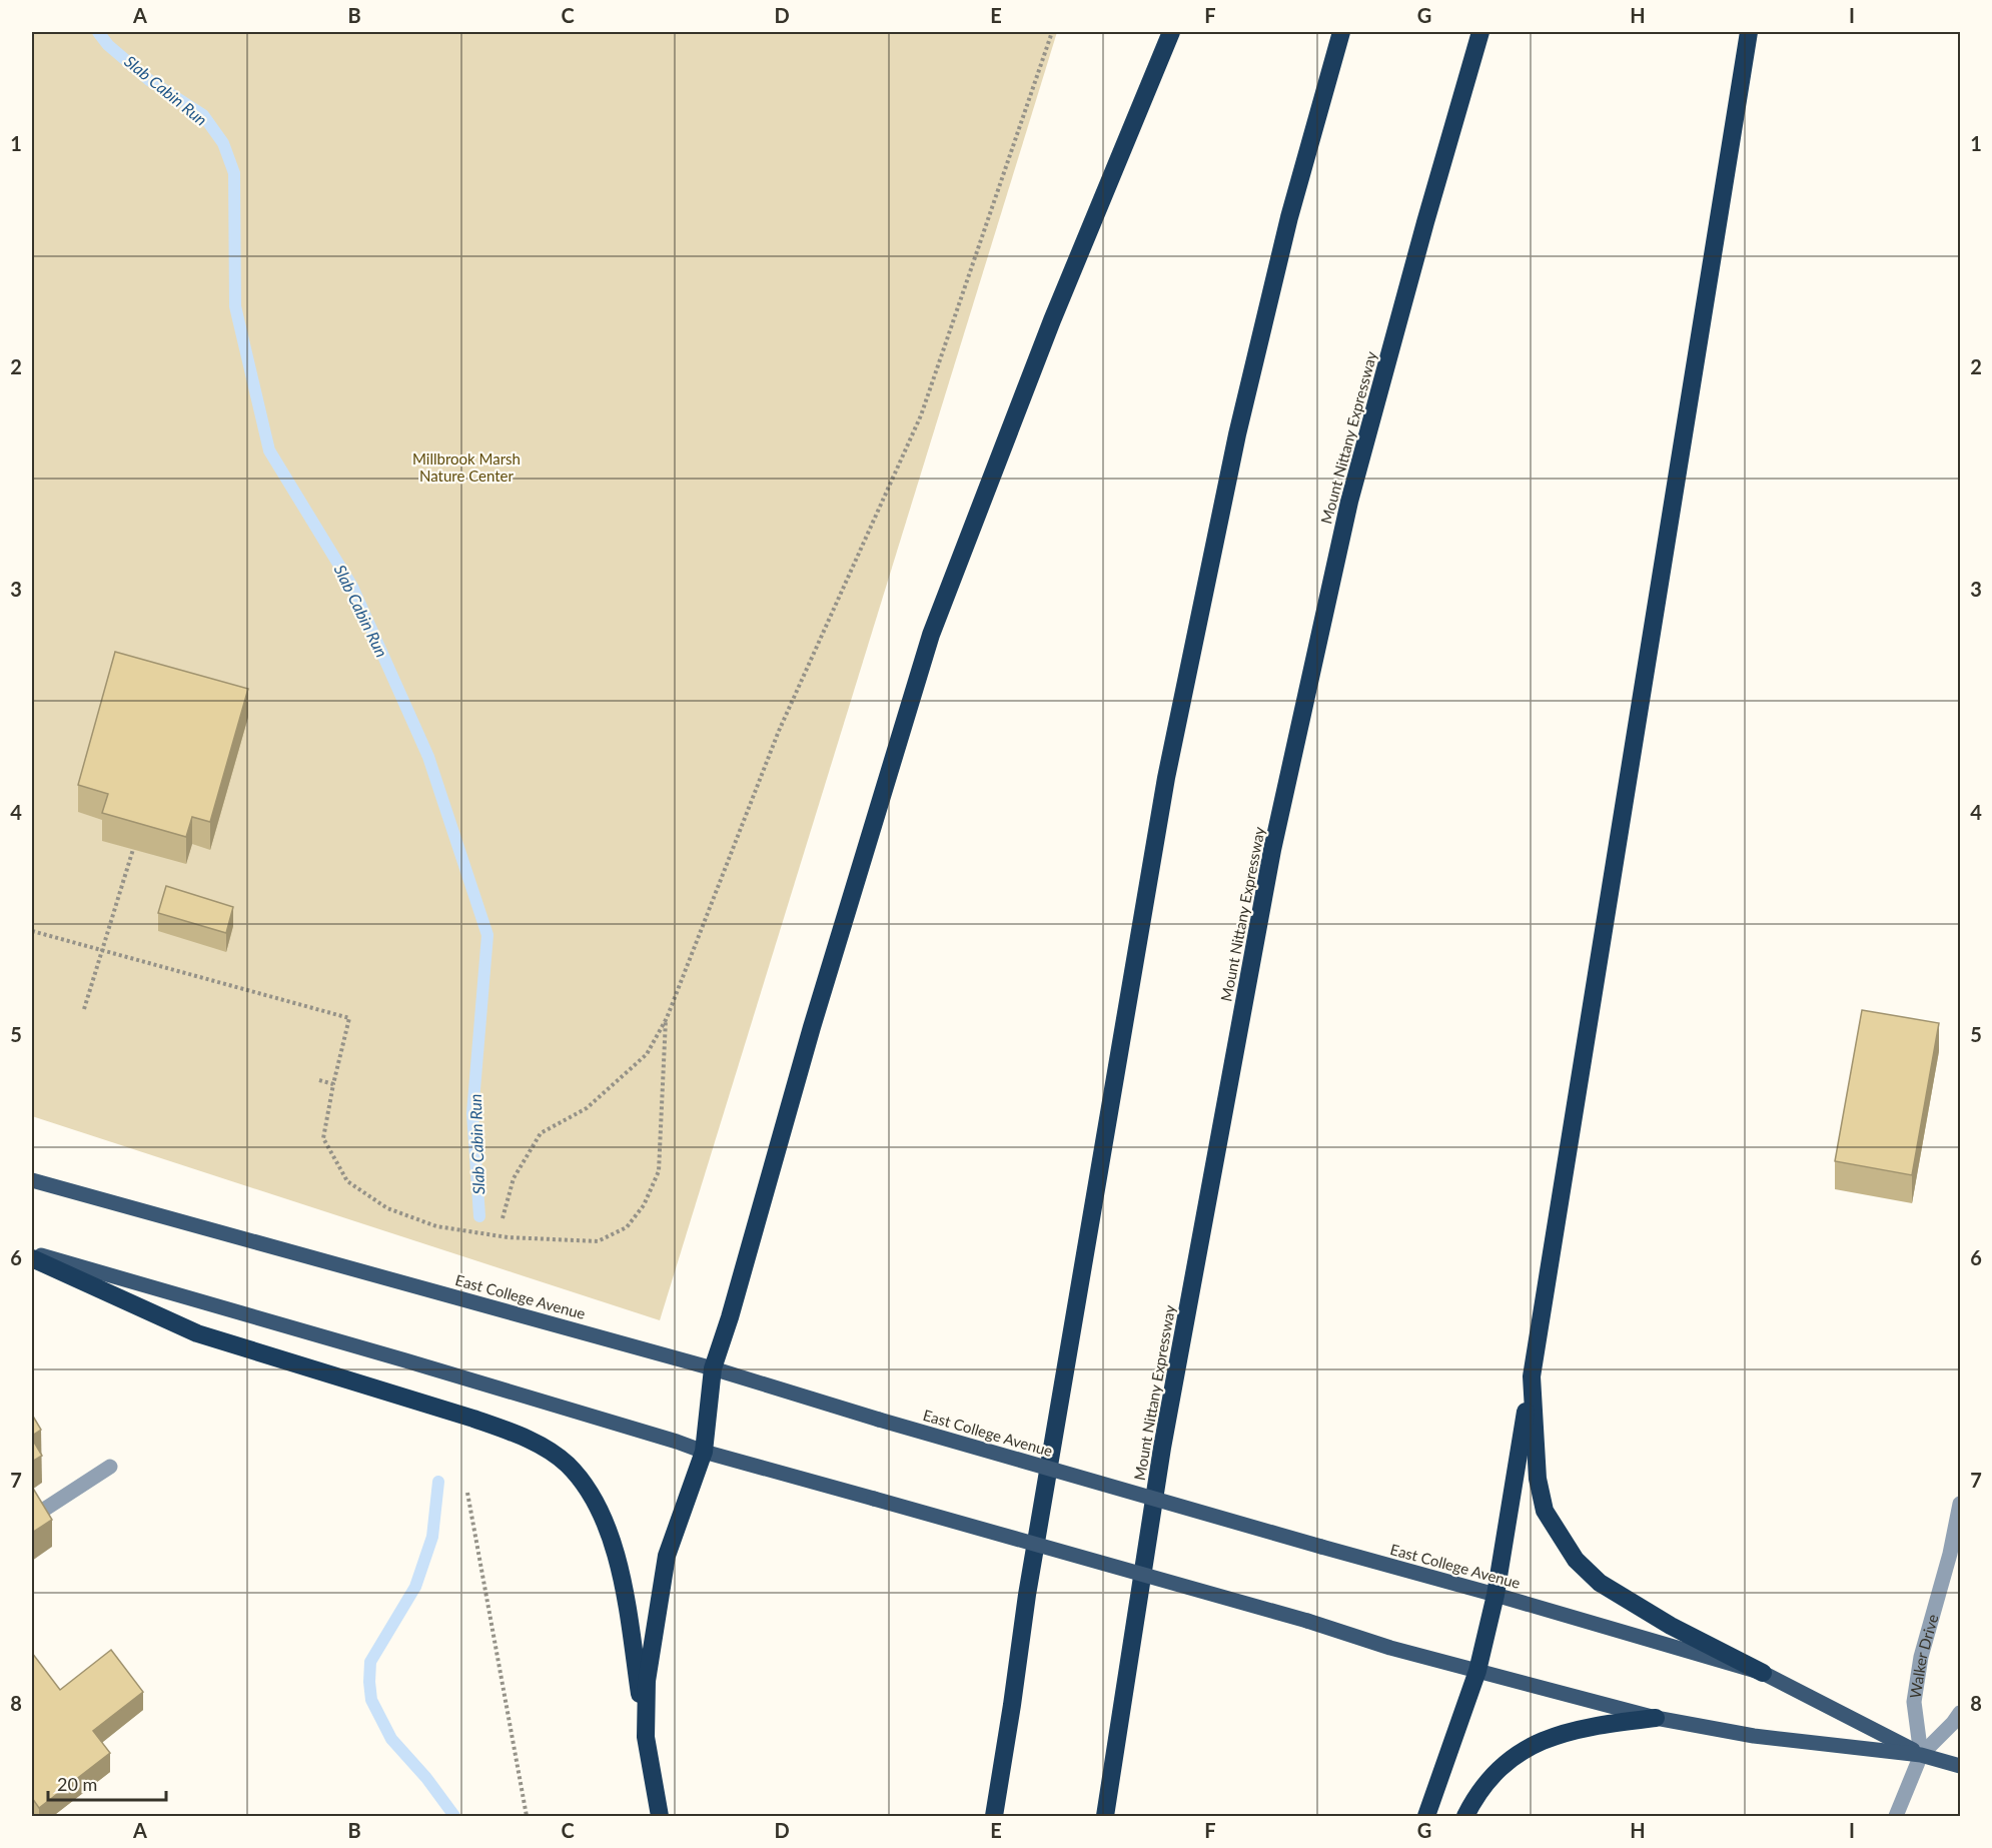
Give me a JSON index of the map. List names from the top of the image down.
{
  "streets": {
    "highway": ["Mount Nittany Expressway"],
    "main road": ["East College Avenue"],
    "street": ["Walker Drive"]
  },
  "crossings": [
    ["East College Avenue", "Walker Drive"]
  ],
  "water": ["Slab Cabin Run"],
  "parks": ["Millbrook Marsh Nature Center"],
  "scale_bar": "20 m",
  "grid": {
    "columns": [
      "A",
      "B",
      "C",
      "D",
      "E",
      "F",
      "G",
      "H",
      "I"
    ],
    "rows": [
      "1",
      "2",
      "3",
      "4",
      "5",
      "6",
      "7",
      "8"
    ]
  }
}
